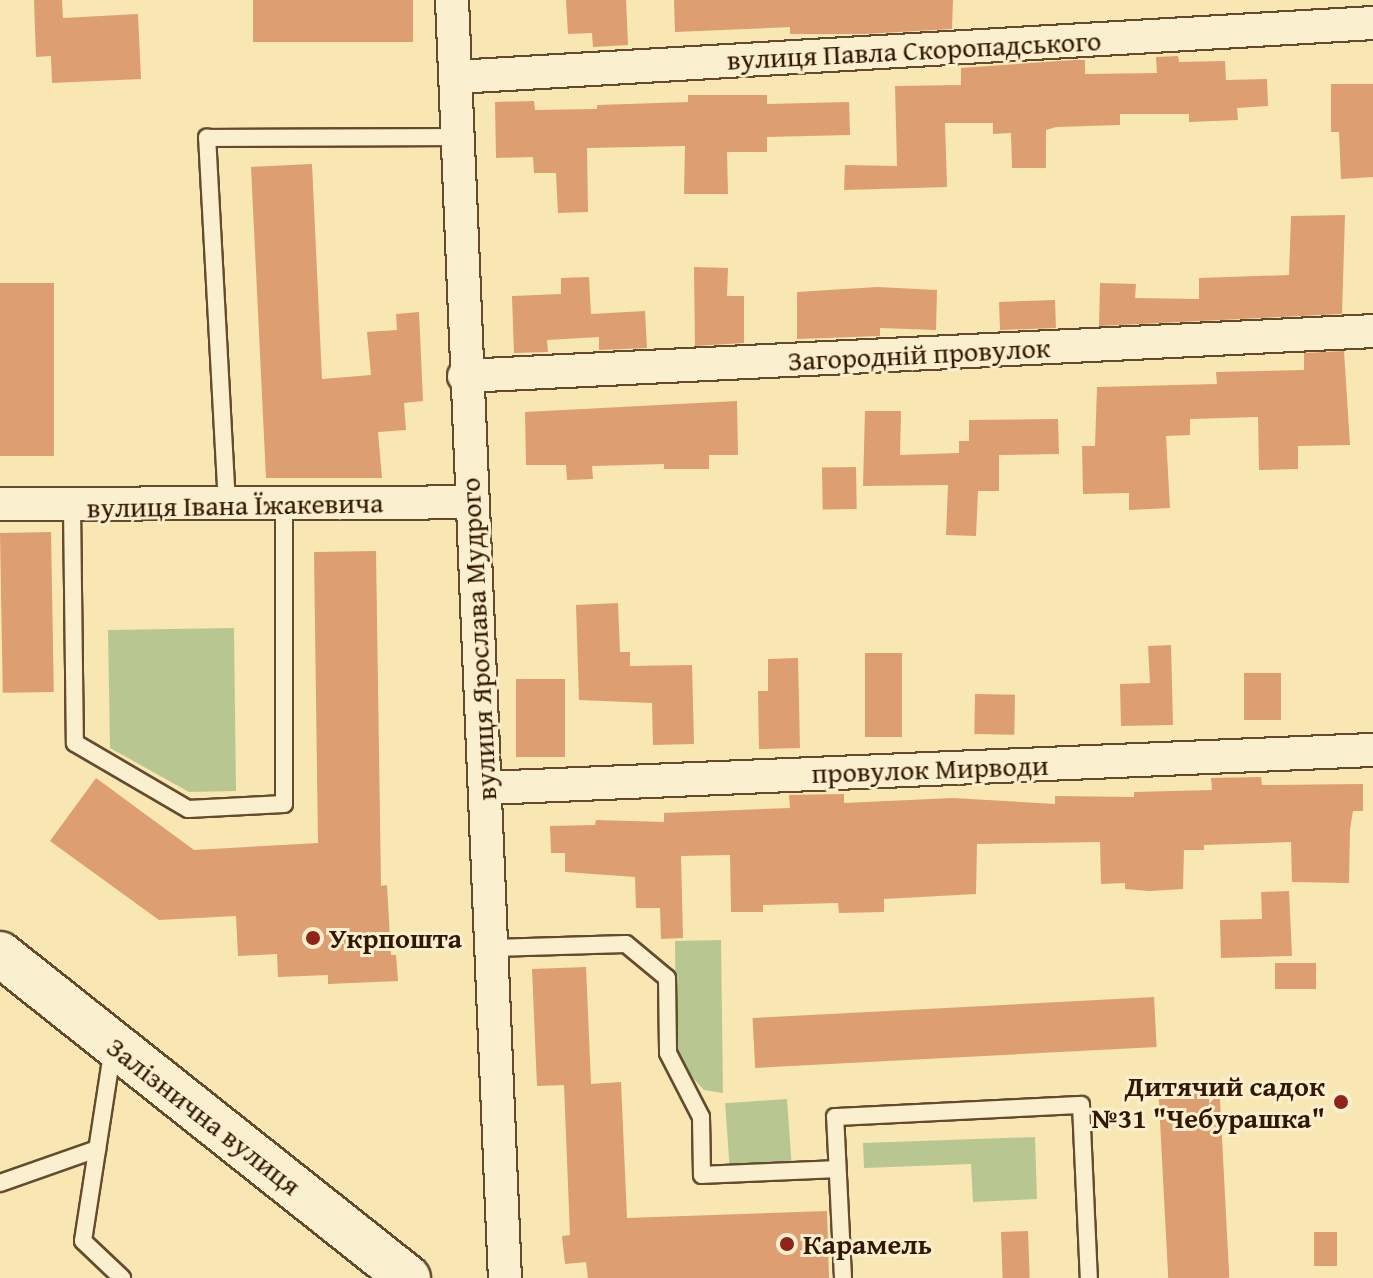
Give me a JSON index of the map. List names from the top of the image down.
{
  "streets": {
    "main road": ["Залізнична вулиця"],
    "street": [
      "вулиця Павла Скоропадського",
      "Загородній провулок",
      "вулиця Івана Їжакевича",
      "вулиця Ярослава Мудрого",
      "провулок Мирводи"
    ]
  },
  "crossings": [
    ["вулиця Павла Скоропадського", "вулиця Ярослава Мудрого"],
    ["Загородній провулок", "вулиця Ярослава Мудрого"],
    ["вулиця Івана Їжакевича", "вулиця Ярослава Мудрого"],
    ["вулиця Ярослава Мудрого", "провулок Мирводи"]
  ],
  "places": ["Укрпошта", "Дитячий садок №31 \"Чебурашка\"", "Карамель"]
}
